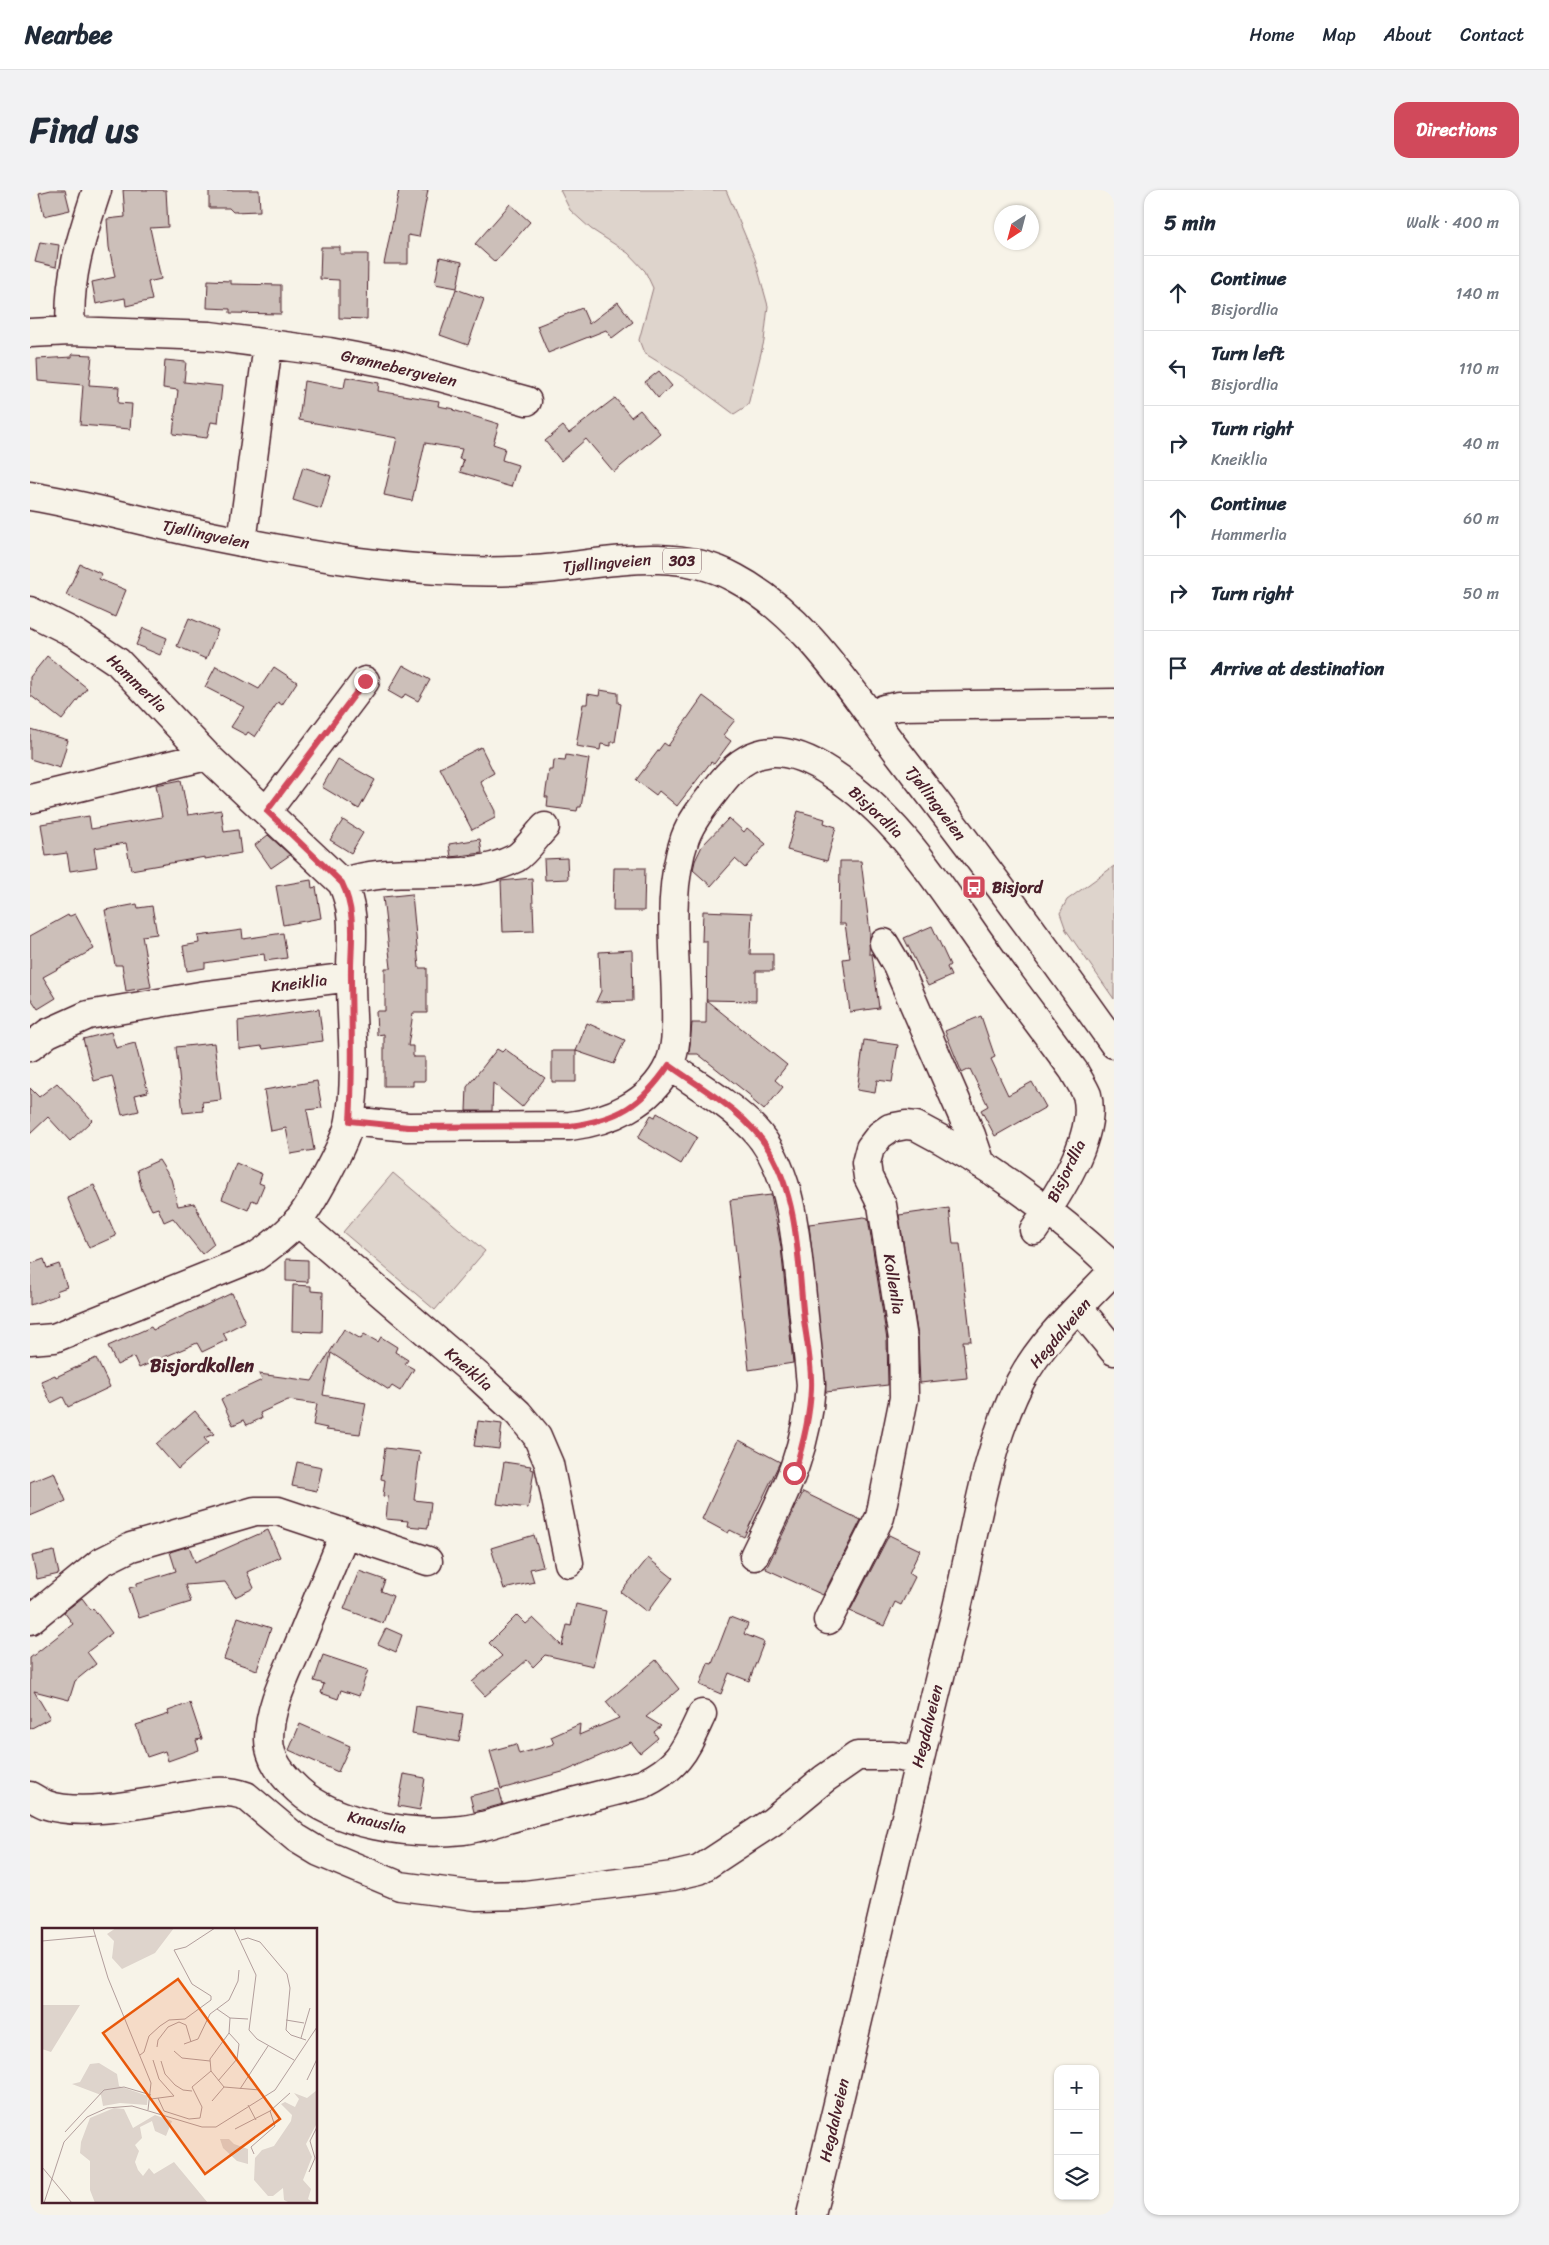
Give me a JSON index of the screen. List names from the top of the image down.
{
  "streets": {
    "street": [
      "Grønnebergveien",
      "Tjøllingveien",
      "303",
      "Hammerlia",
      "Bisjordlia",
      "Kneiklia",
      "Kollenlia",
      "Hegdalveien",
      "Knauslia"
    ]
  },
  "crossings": [
    ["Hammerlia", "Kneiklia"],
    ["Bisjordlia", "Kneiklia"],
    ["Bisjordlia", "Kollenlia"],
    ["Kollenlia", "Hegdalveien"]
  ],
  "districts": ["Bisjordkollen"],
  "places": {
    "bus stop": ["Bisjord"]
  },
  "north": "bottom left",
  "page": {
    "header": "Nearbee",
    "nav": [
      "Home",
      "Map",
      "About",
      "Contact"
    ],
    "title": "Find us",
    "buttons": "Directions",
    "heading": ["5 min", "Walk · 400 m"],
    "list": [
      ["Continue", "Bisjordlia", "140 m"],
      ["Turn left", "Bisjordlia", "110 m"],
      ["Turn right", "Kneiklia", "40 m"],
      ["Continue", "Hammerlia", "60 m"],
      ["Turn right", "50 m"],
      "Arrive at destination"
    ],
    "map_buttons": ["+", "−"]
  }
}
